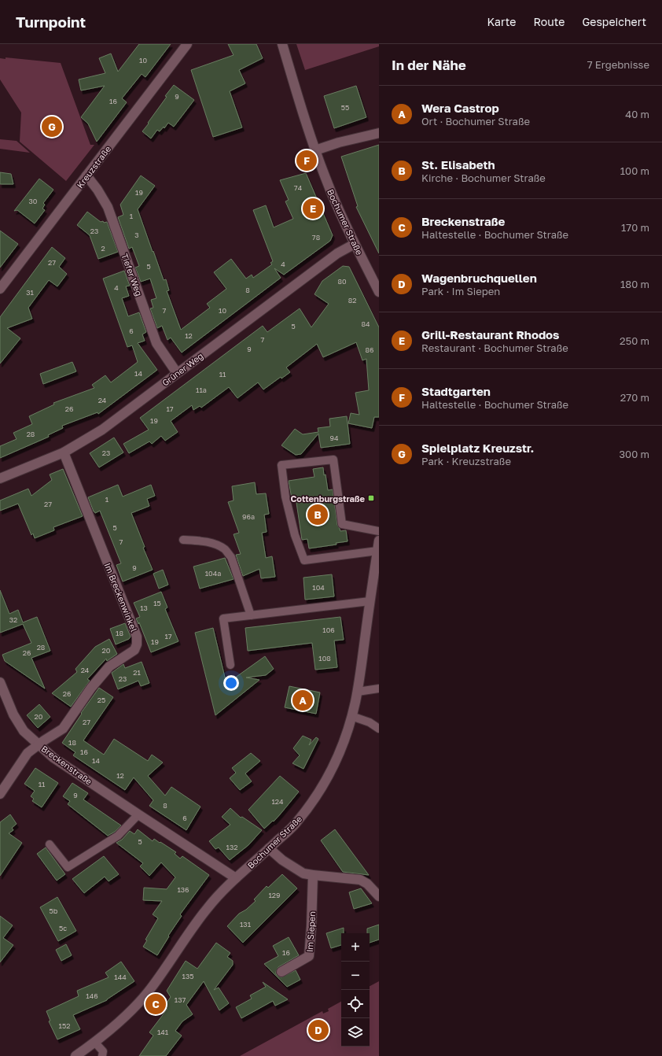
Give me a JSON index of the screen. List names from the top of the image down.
{
  "streets": {
    "street": [
      "Kreuzstraße",
      "Bochumer Straße",
      "Tiefer Weg",
      "Grüner Weg",
      "Im Breckenwinkel",
      "Breckenstraße",
      "Im Siepen"
    ]
  },
  "crossings": [
    ["Kreuzstraße", "Tiefer Weg"],
    ["Bochumer Straße", "Grüner Weg"],
    ["Bochumer Straße", "Breckenstraße"],
    ["Tiefer Weg", "Grüner Weg"],
    ["Grüner Weg", "Im Breckenwinkel"],
    ["Im Breckenwinkel", "Breckenstraße"]
  ],
  "places": {
    "transit": ["Cottenburgstraße"]
  },
  "house_numbers": [
    "10",
    "9",
    "16",
    "55",
    "74",
    "19",
    "30",
    "1",
    "23",
    "3",
    "78",
    "2",
    "27",
    "4",
    "5",
    "80",
    "4",
    "8",
    "31",
    "82",
    "7",
    "10",
    "84",
    "5",
    "6",
    "12",
    "7",
    "9",
    "86",
    "14",
    "11",
    "11a",
    "24",
    "26",
    "17",
    "19",
    "28",
    "94",
    "23",
    "1",
    "27",
    "96a",
    "5",
    "7",
    "9",
    "104a",
    "104",
    "15",
    "13",
    "32",
    "106",
    "18",
    "17",
    "19",
    "28",
    "20",
    "26",
    "108",
    "24",
    "21",
    "23",
    "26",
    "25",
    "20",
    "27",
    "18",
    "16",
    "14",
    "12",
    "11",
    "9",
    "124",
    "8",
    "6",
    "5",
    "132",
    "136",
    "129",
    "5b",
    "131",
    "5c",
    "16",
    "135",
    "144",
    "146",
    "137",
    "152",
    "141"
  ],
  "page": {
    "header": "Turnpoint",
    "nav": ["Karte", "Route", "Gespeichert"],
    "heading": ["In der Nähe", "7 Ergebnisse"],
    "list": [
      {
        "mark": "A",
        "name": "Wera Castrop",
        "note": "Ort · Bochumer Straße",
        "value": "40 m"
      },
      {
        "mark": "B",
        "name": "St. Elisabeth",
        "note": "Kirche · Bochumer Straße",
        "value": "100 m"
      },
      {
        "mark": "C",
        "name": "Breckenstraße",
        "note": "Haltestelle · Bochumer Straße",
        "value": "170 m"
      },
      {
        "mark": "D",
        "name": "Wagenbruchquellen",
        "note": "Park · Im Siepen",
        "value": "180 m"
      },
      {
        "mark": "E",
        "name": "Grill-Restaurant Rhodos",
        "note": "Restaurant · Bochumer Straße",
        "value": "250 m"
      },
      {
        "mark": "F",
        "name": "Stadtgarten",
        "note": "Haltestelle · Bochumer Straße",
        "value": "270 m"
      },
      {
        "mark": "G",
        "name": "Spielplatz Kreuzstr.",
        "note": "Park · Kreuzstraße",
        "value": "300 m"
      }
    ],
    "pins": [
      "G",
      "F",
      "E",
      "B",
      "A",
      "C",
      "D"
    ],
    "map_buttons": ["+", "−"]
  }
}
